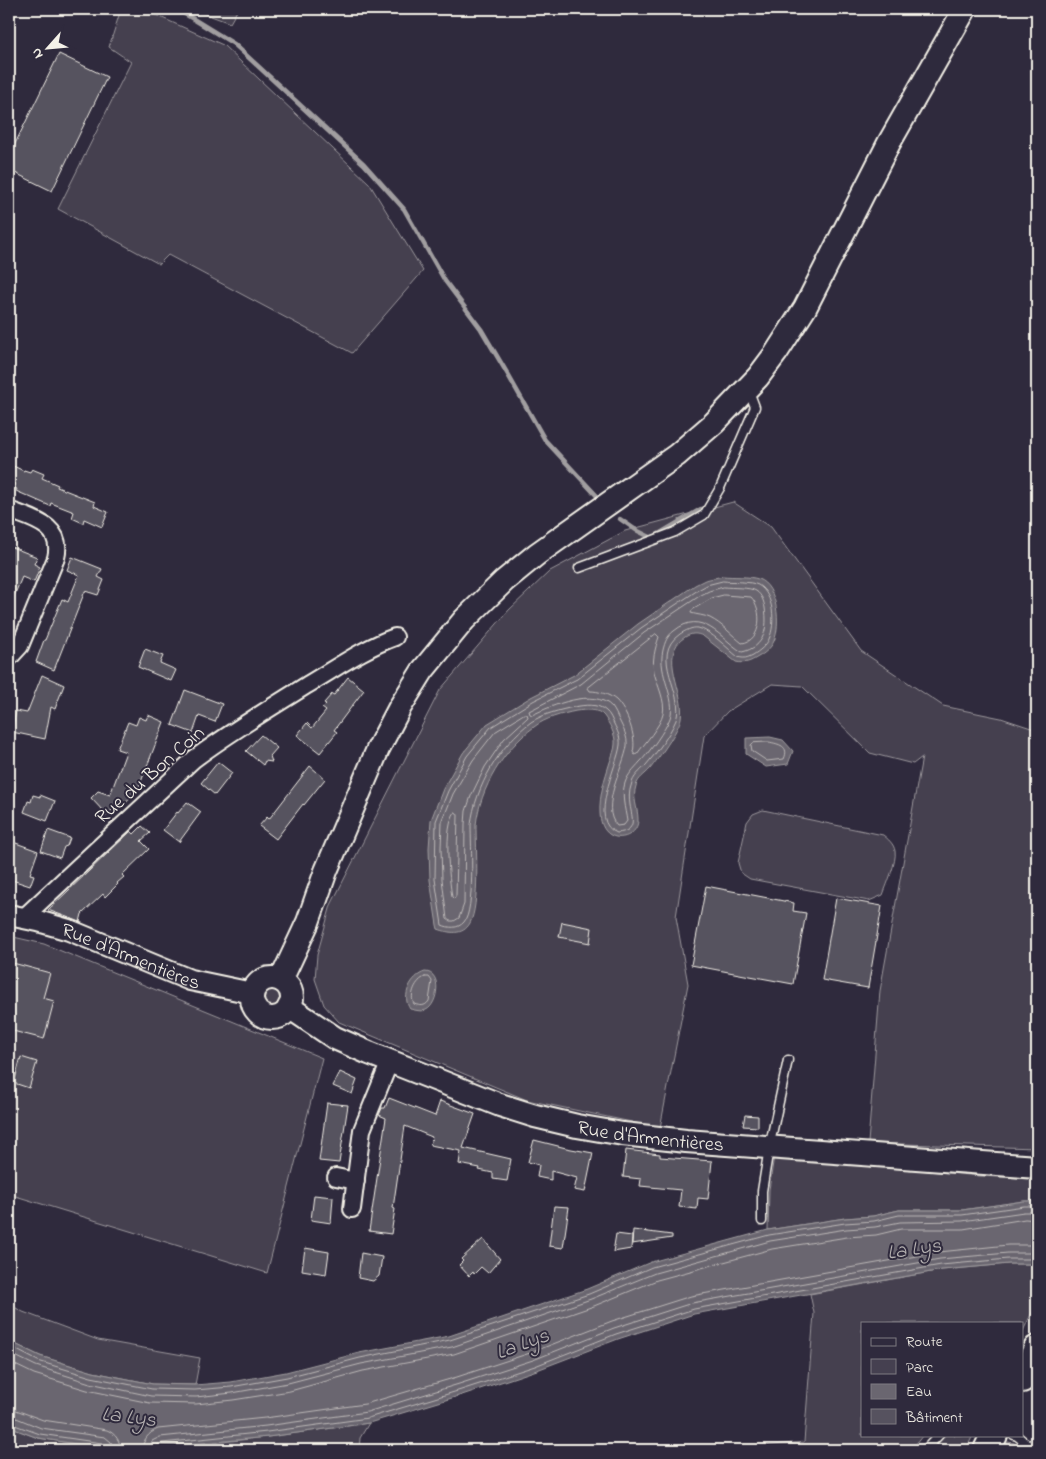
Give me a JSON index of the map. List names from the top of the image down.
{
  "streets": {
    "main road": ["Rue d'Armentières"],
    "street": ["Rue du Bon Coin"]
  },
  "crossings": [
    ["Rue du Bon Coin", "Rue d'Armentières"]
  ],
  "water": ["La Lys"],
  "legend": [
    "Route",
    "Parc",
    "Eau",
    "Bâtiment"
  ],
  "north": "bottom left"
}
